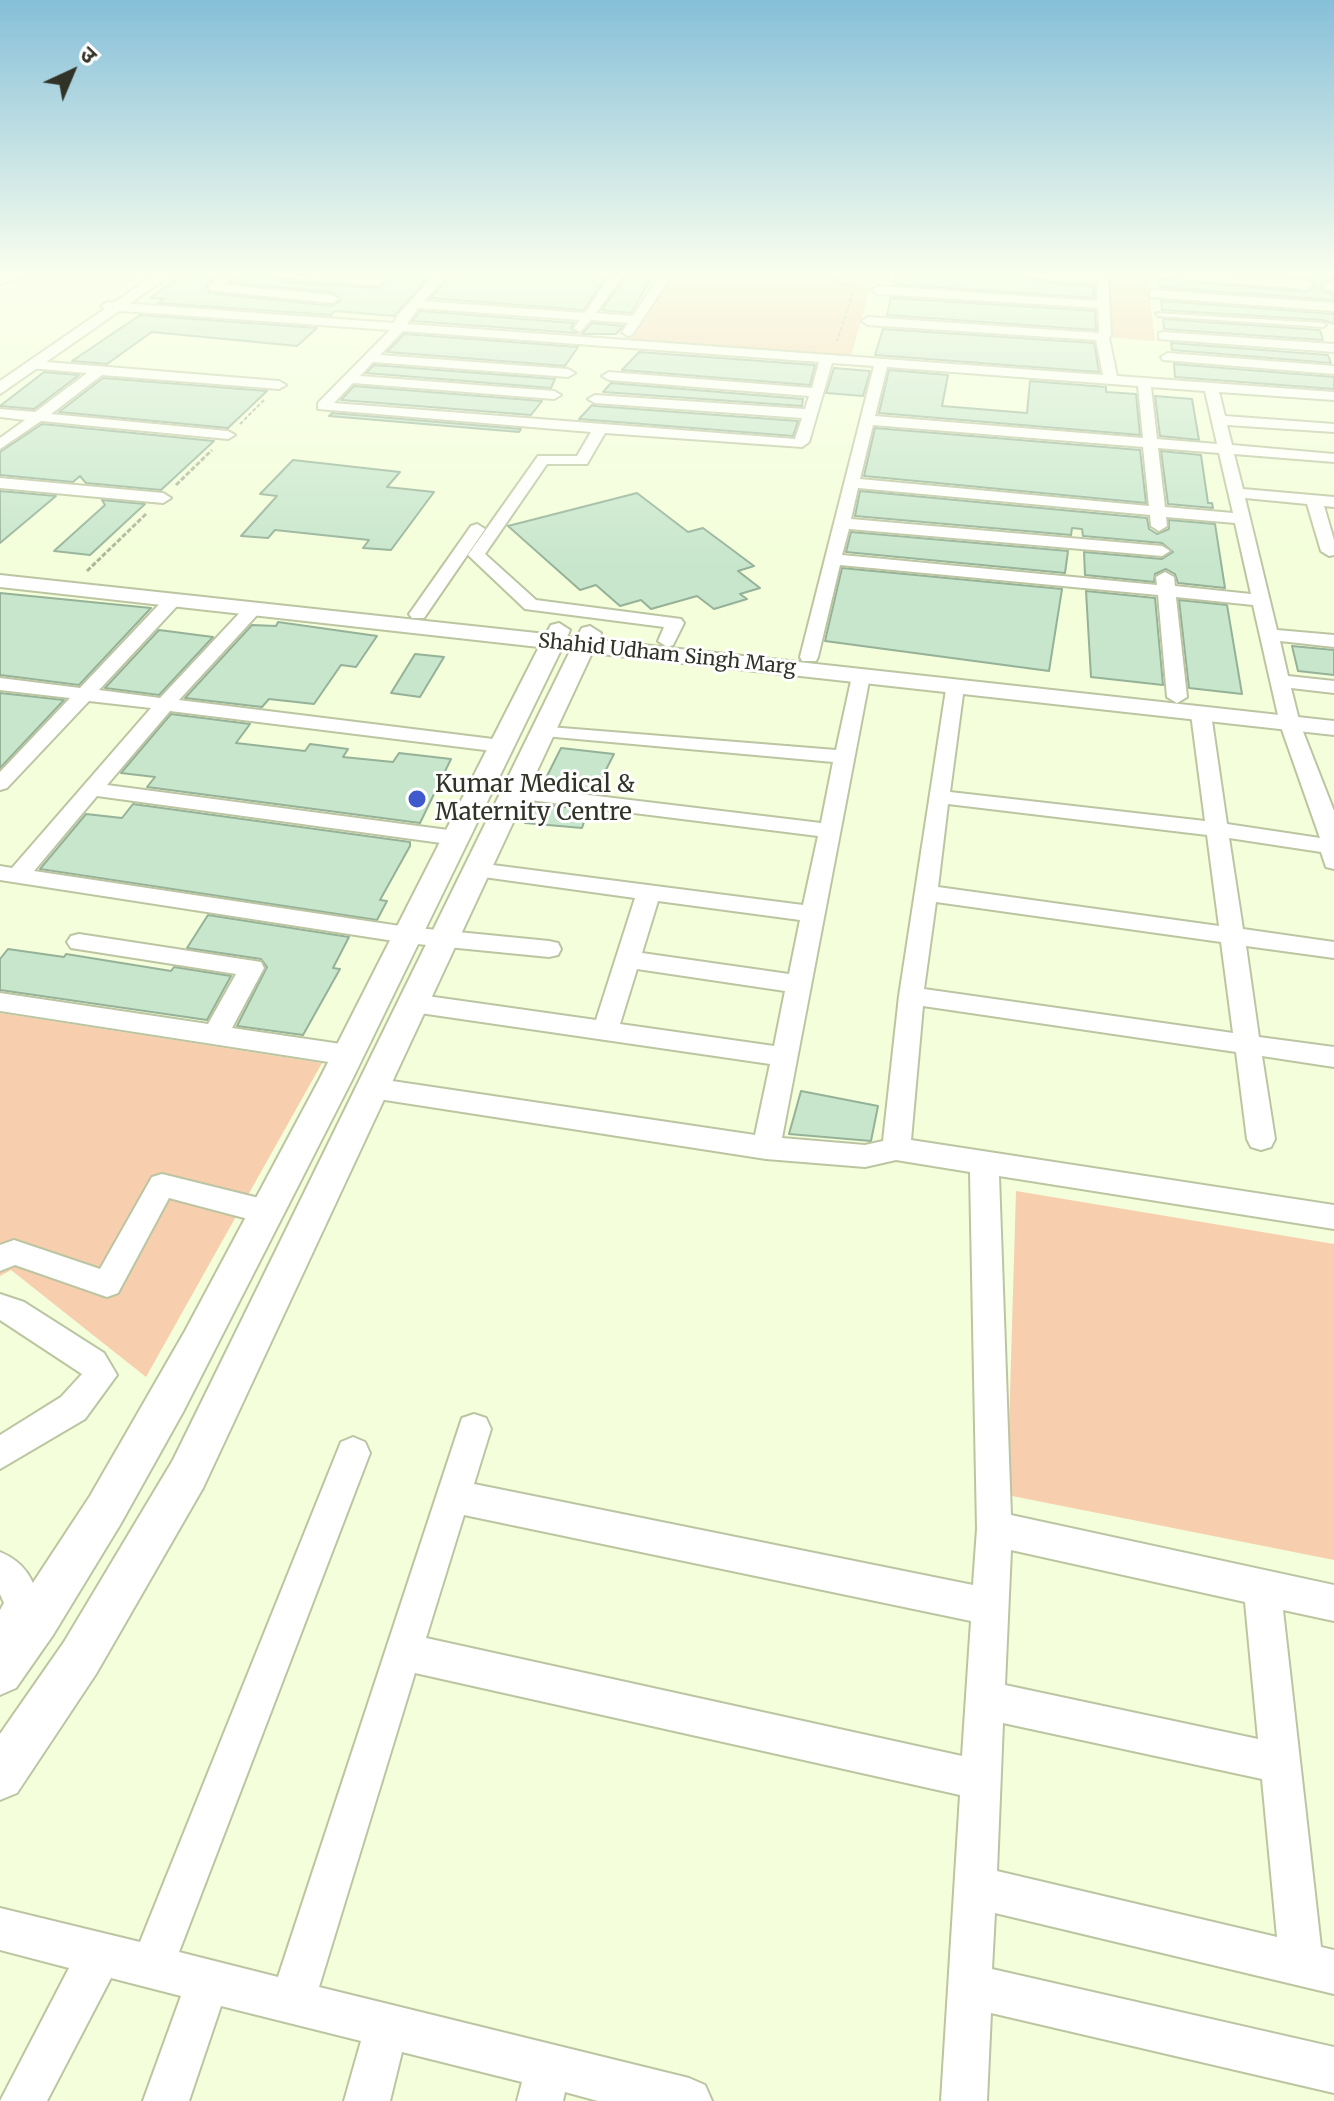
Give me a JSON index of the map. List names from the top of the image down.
{
  "streets": {
    "street": ["Shahid Udham Singh Marg"]
  },
  "places": ["Kumar Medical & Maternity Centre"],
  "north": "top right"
}
